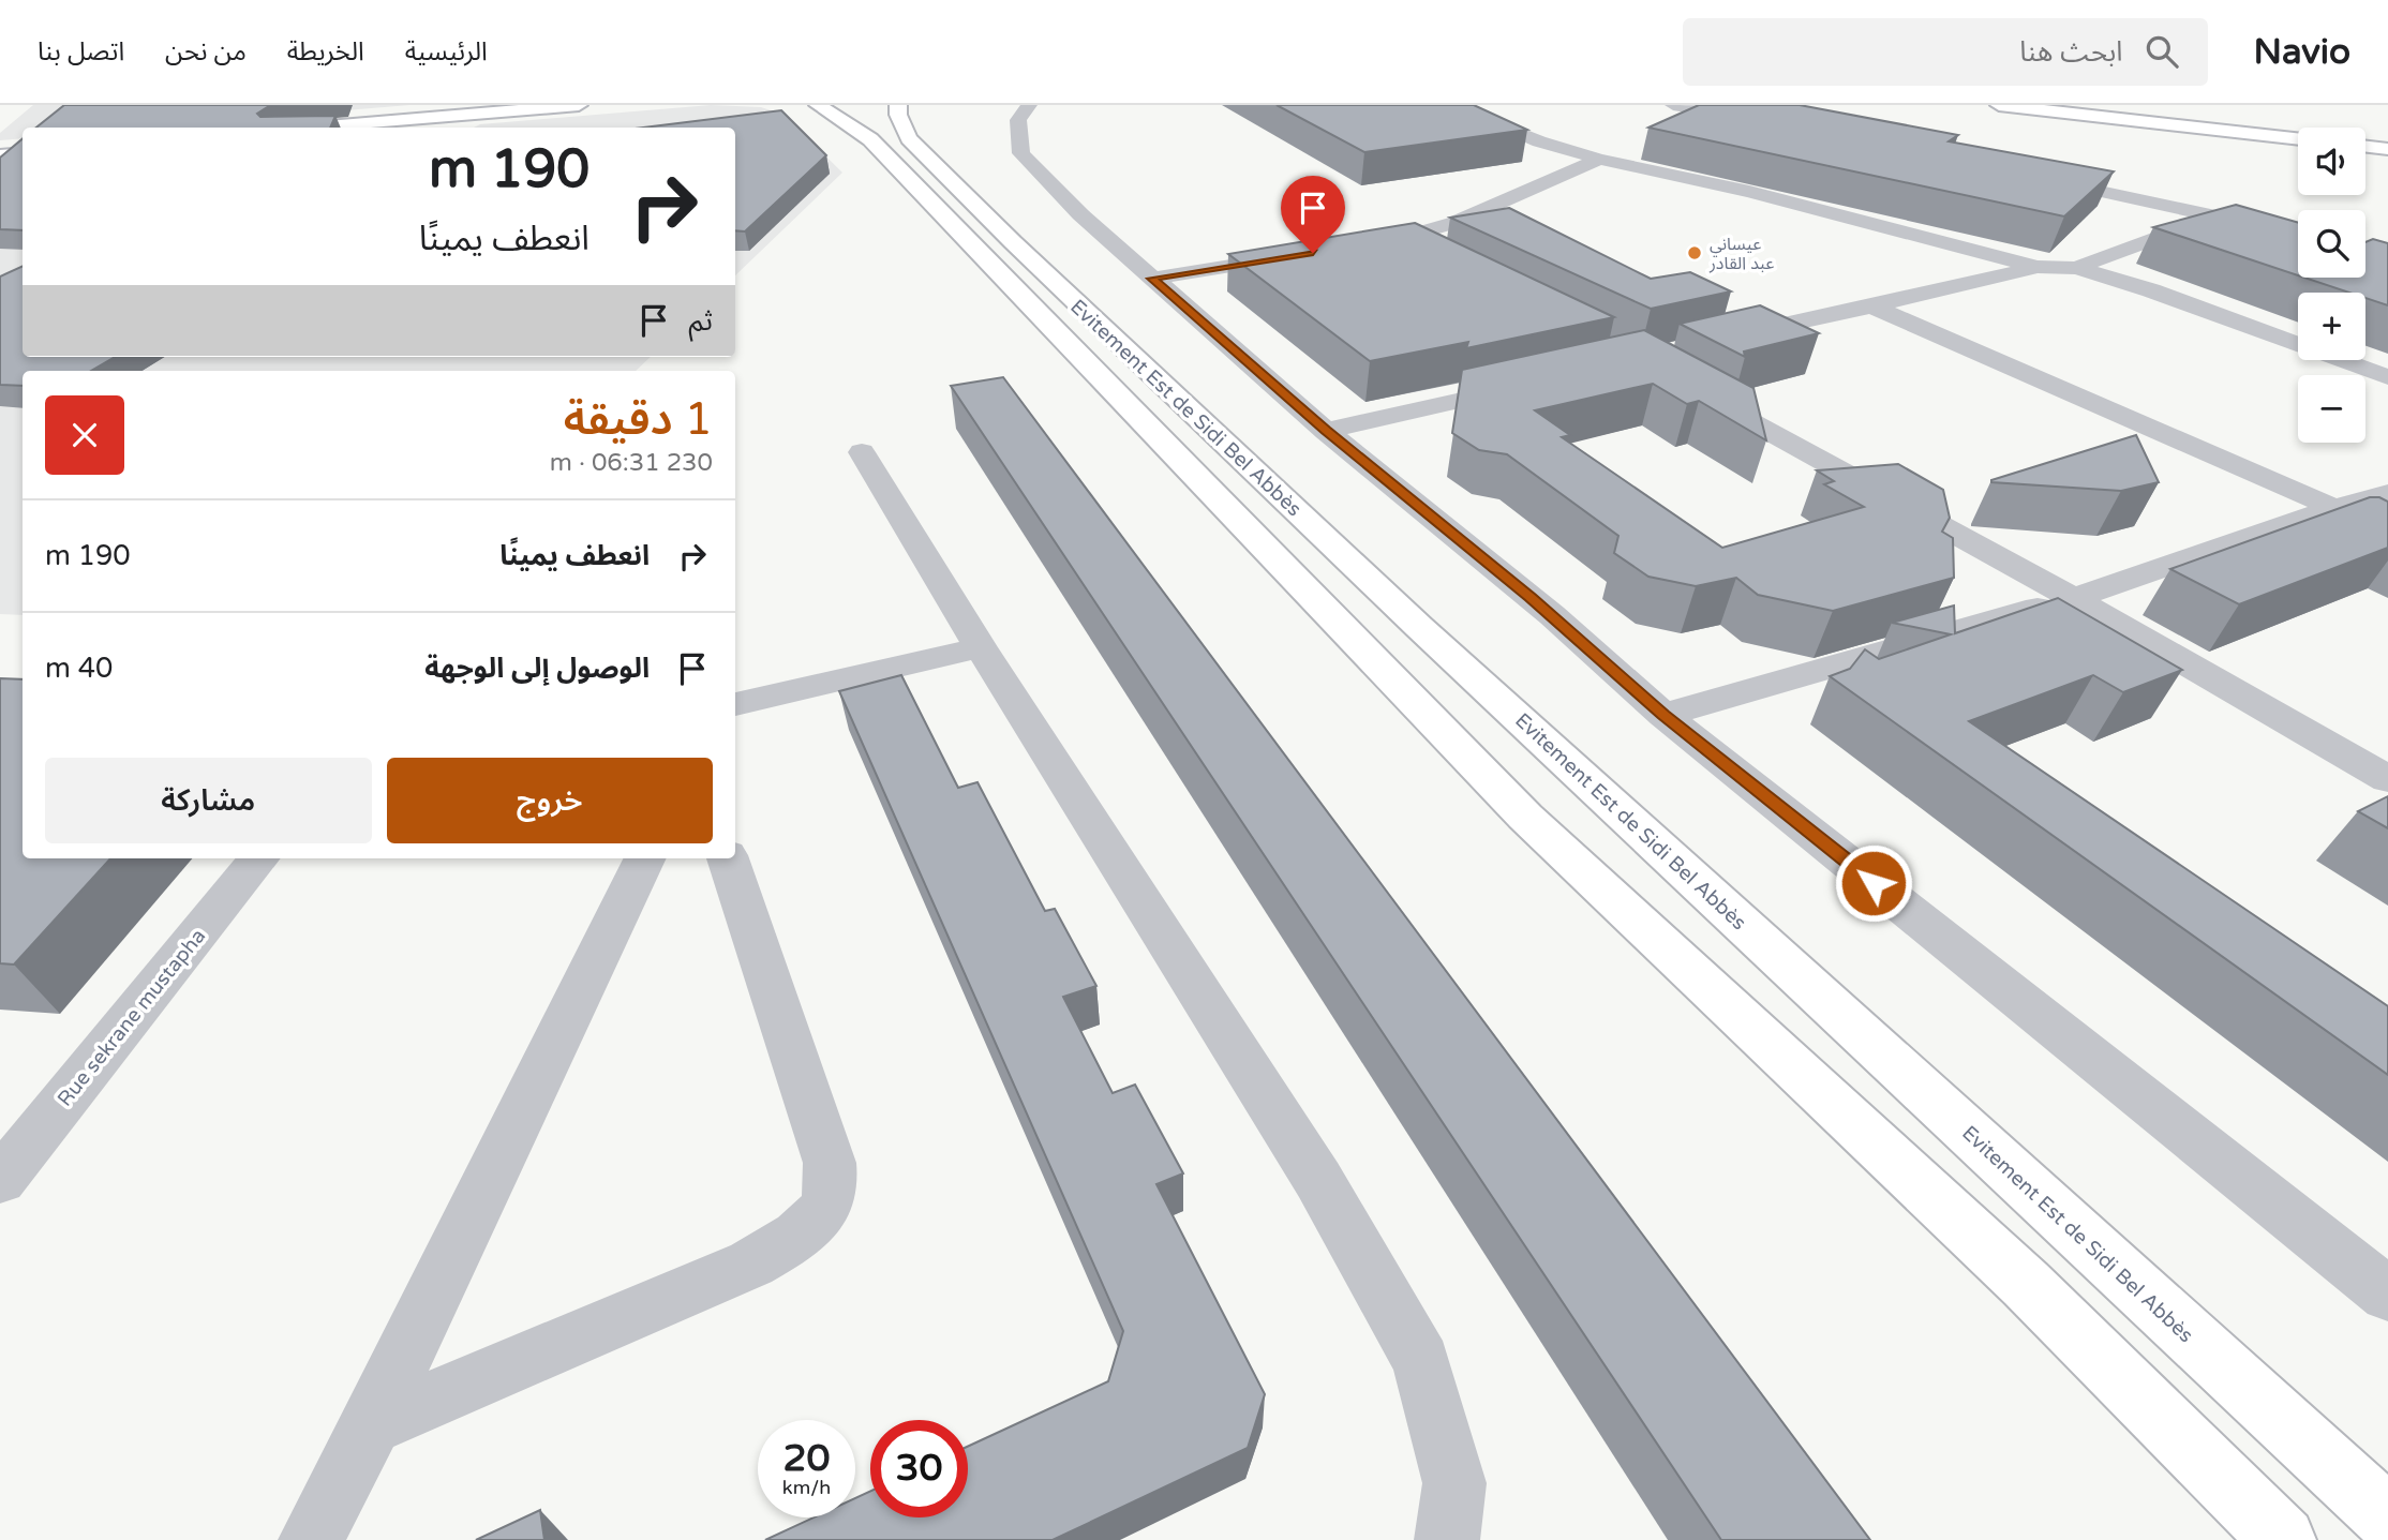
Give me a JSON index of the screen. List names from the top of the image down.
{
  "streets": {
    "main road": ["Evitement Est de Sidi Bel Abbès"],
    "street": ["Rue sekrane mustapha"]
  },
  "places": ["عيساني عبد القادر"],
  "page": {
    "header": "Navio",
    "search": "ابحث هنا",
    "nav": [
      "الرئيسية",
      "الخريطة",
      "من نحن",
      "اتصل بنا"
    ],
    "map_buttons": ["+", "−"],
    "turn": ["190 m", "انعطف يمينًا"],
    "then": "ثم",
    "heading": ["1 دقيقة", "230 m · 06:31"],
    "list": [
      {
        "name": "انعطف يمينًا",
        "value": "190 m"
      },
      {
        "name": "الوصول إلى الوجهة",
        "value": "40 m"
      }
    ],
    "buttons": ["خروج", "مشاركة"],
    "speed": "20 km/h",
    "limit": "30"
  }
}
